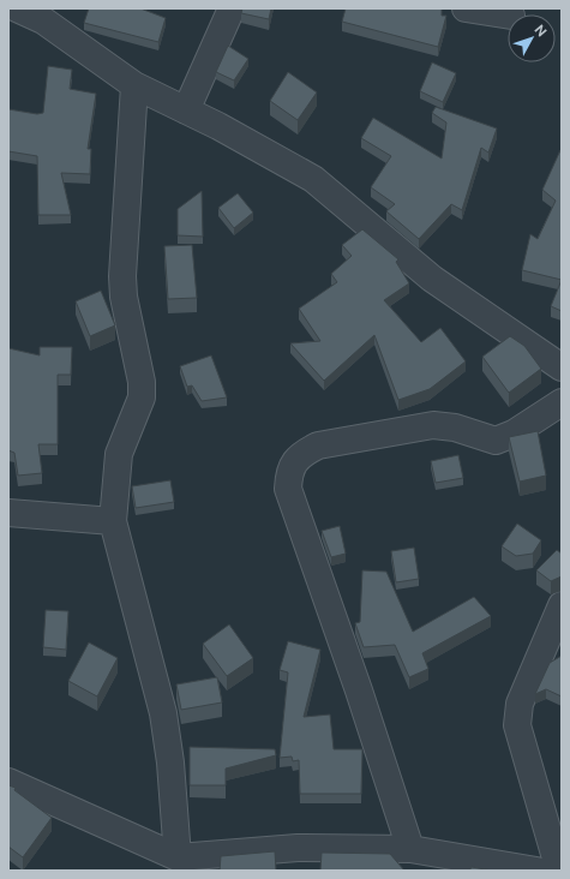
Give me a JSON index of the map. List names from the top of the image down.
{
  "north": "top right"
}
